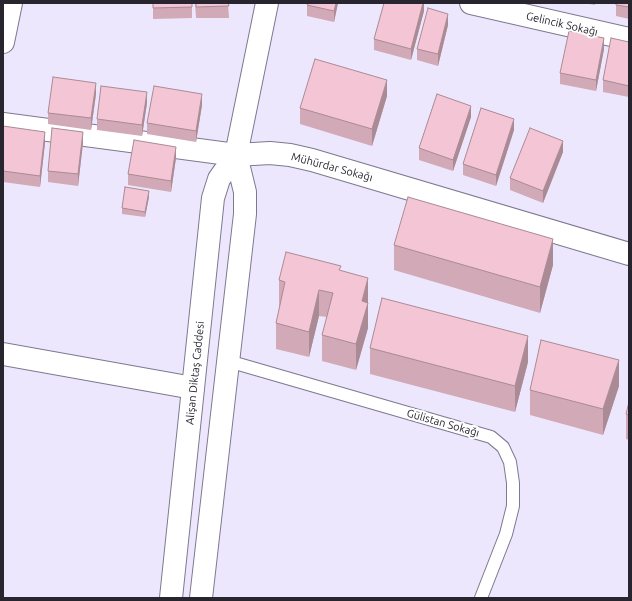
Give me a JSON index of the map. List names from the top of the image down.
{
  "streets": {
    "street": ["Gelincik Sokağı", "Mühürdar Sokağı", "Alişan Diktaş Caddesi"],
    "lane": ["Gülistan Sokağı"]
  },
  "crossings": [
    ["Mühürdar Sokağı", "Alişan Diktaş Caddesi"],
    ["Alişan Diktaş Caddesi", "Gülistan Sokağı"]
  ]
}
